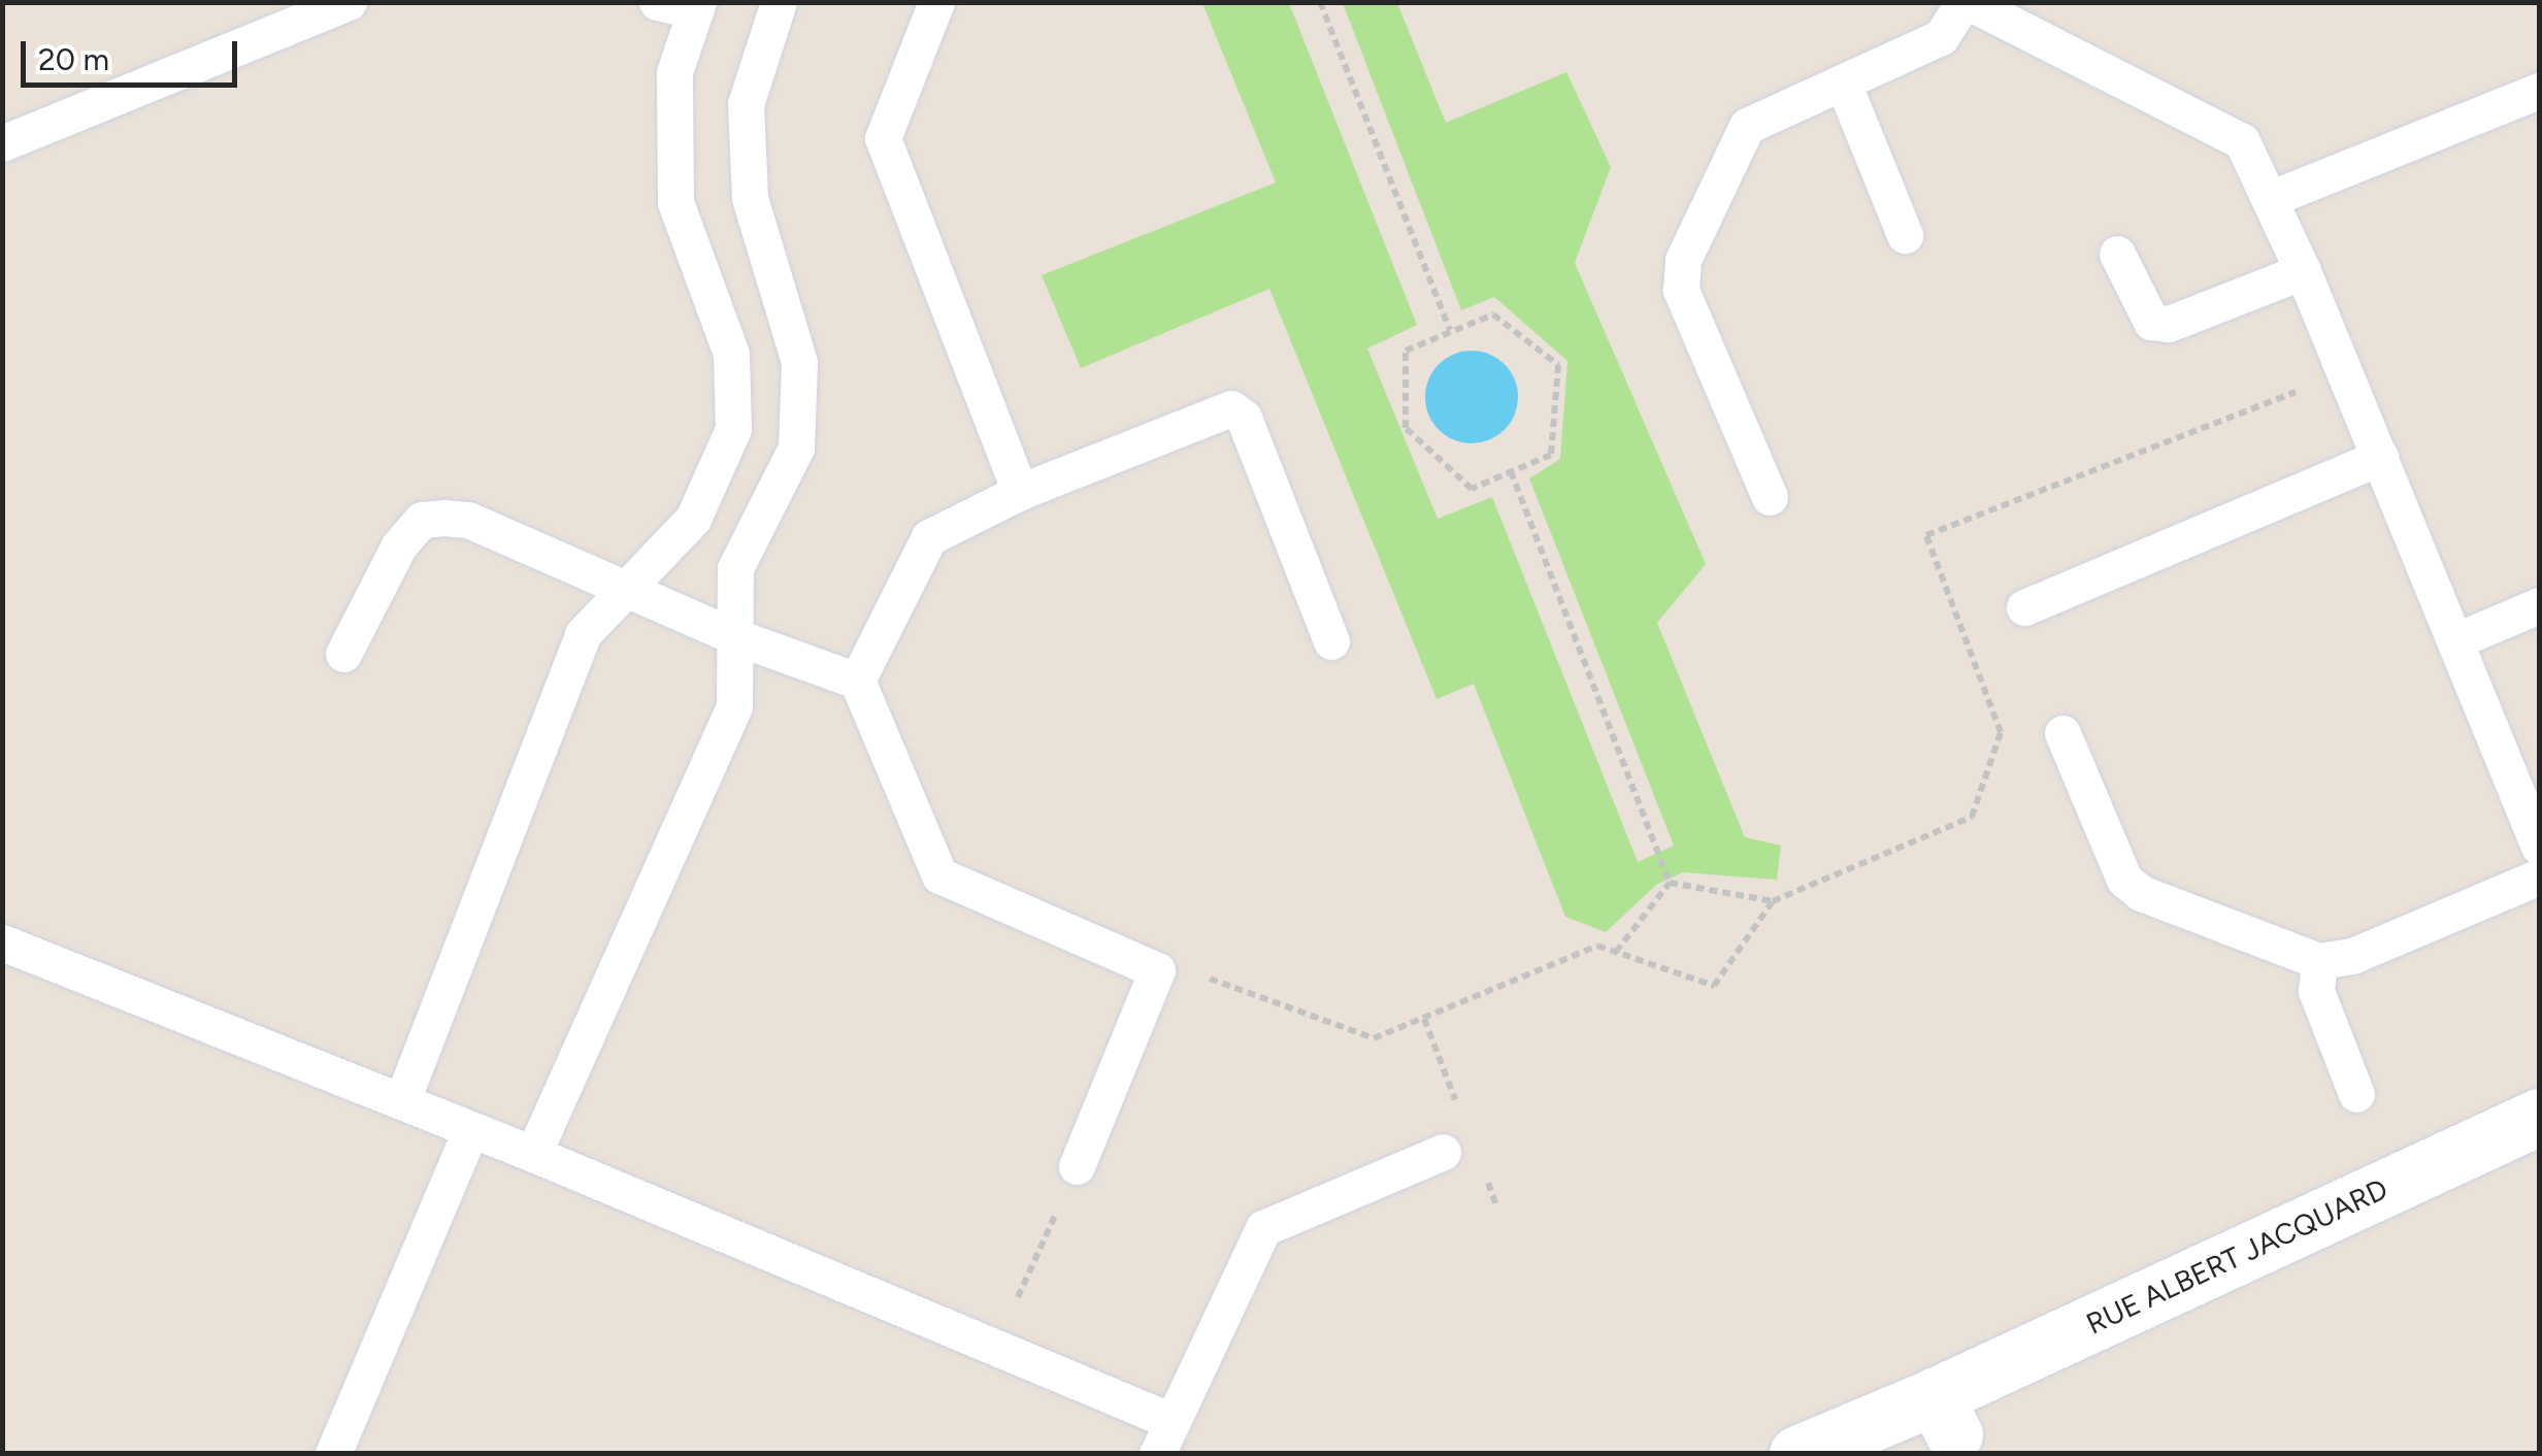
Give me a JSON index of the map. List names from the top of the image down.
{
  "streets": {
    "street": ["RUE ALBERT JACQUARD"]
  },
  "scale_bar": "20 m"
}
